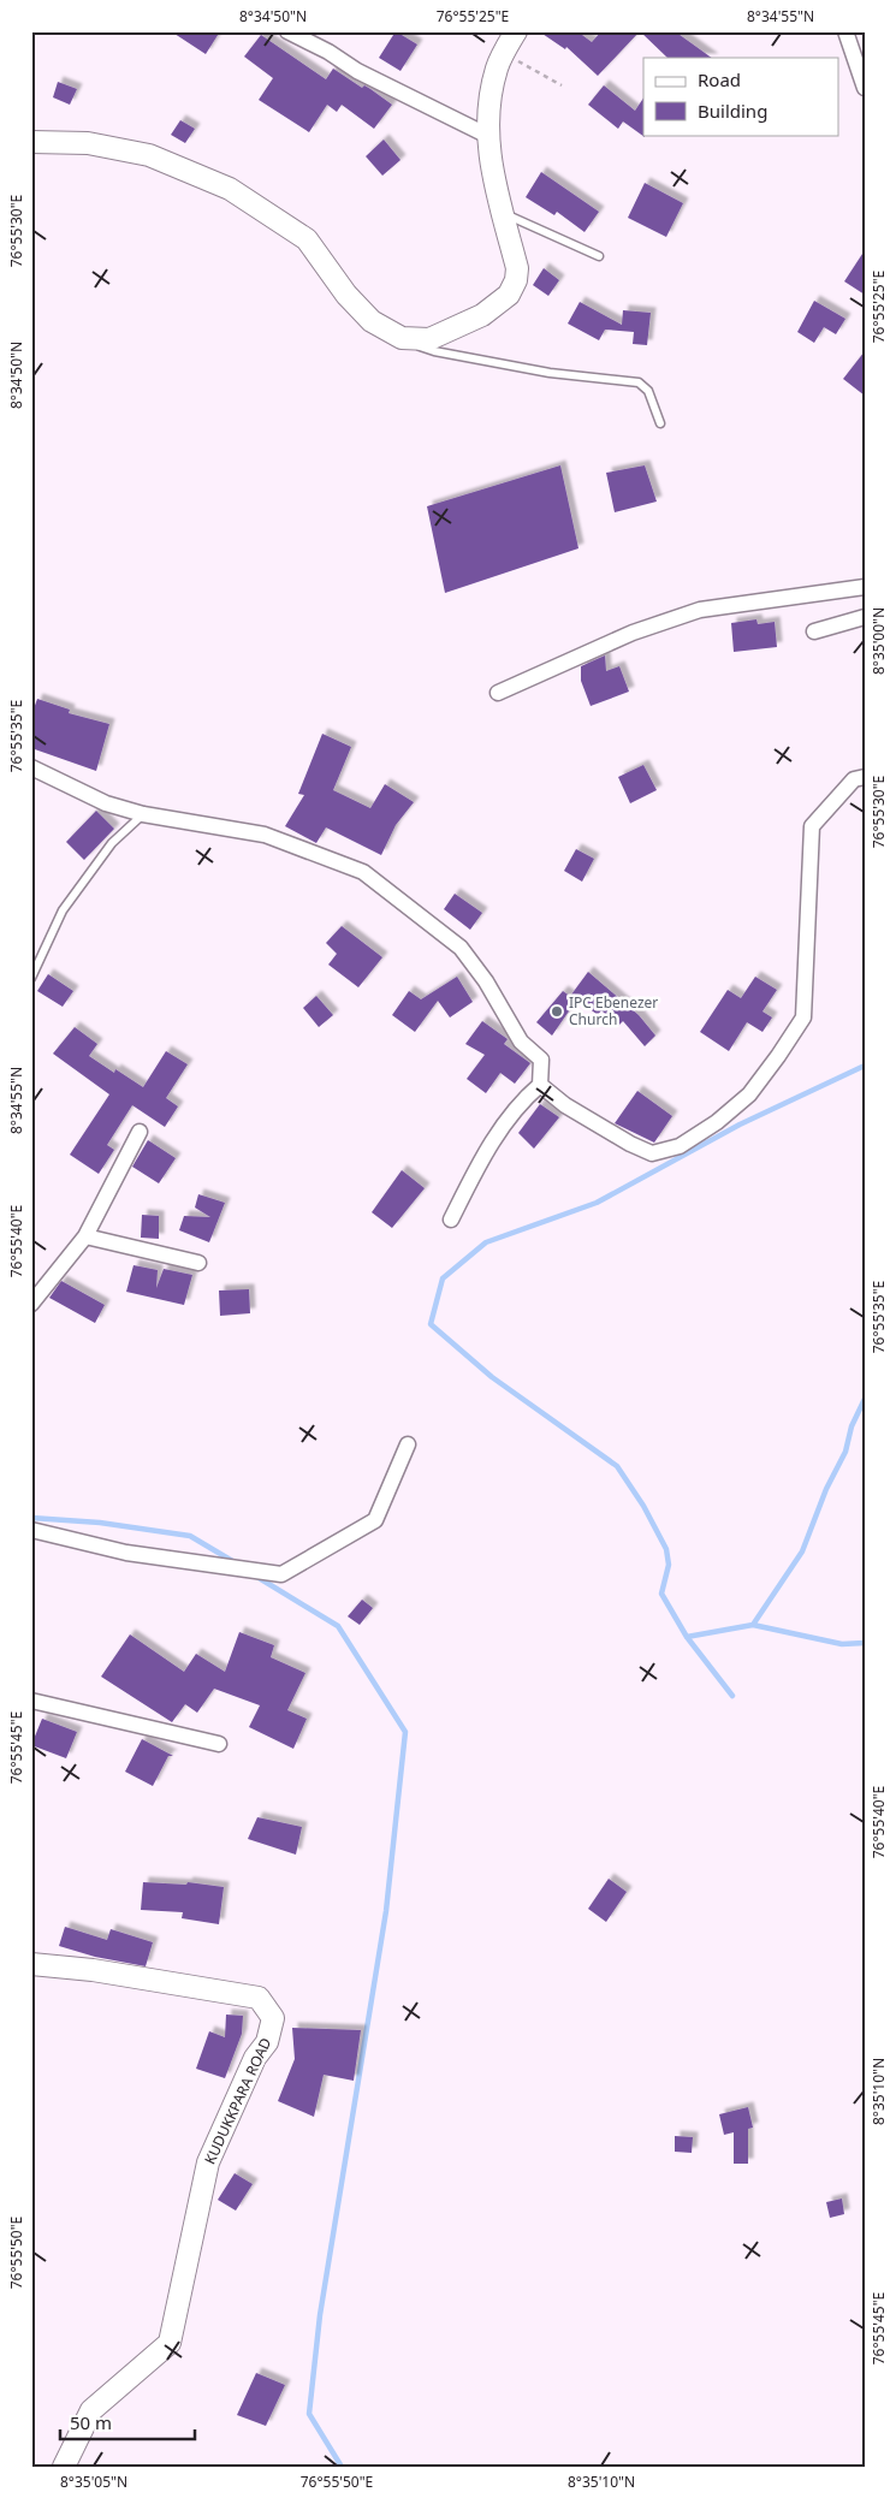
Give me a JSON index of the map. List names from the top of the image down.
{
  "streets": {
    "main road": ["KUDUKKPARA ROAD"]
  },
  "places": ["IPC Ebenezer Church"],
  "legend": ["Road", "Building"],
  "scale_bar": "50 m",
  "coordinates": [
    "8°34'50\"N",
    "76°55'25\"E",
    "8°34'55\"N",
    "76°55'30\"E",
    "8°35'00\"N",
    "76°55'35\"E",
    "76°55'40\"E",
    "76°55'45\"E",
    "8°35'10\"N",
    "76°55'50\"E",
    "8°35'05\"N"
  ]
}
